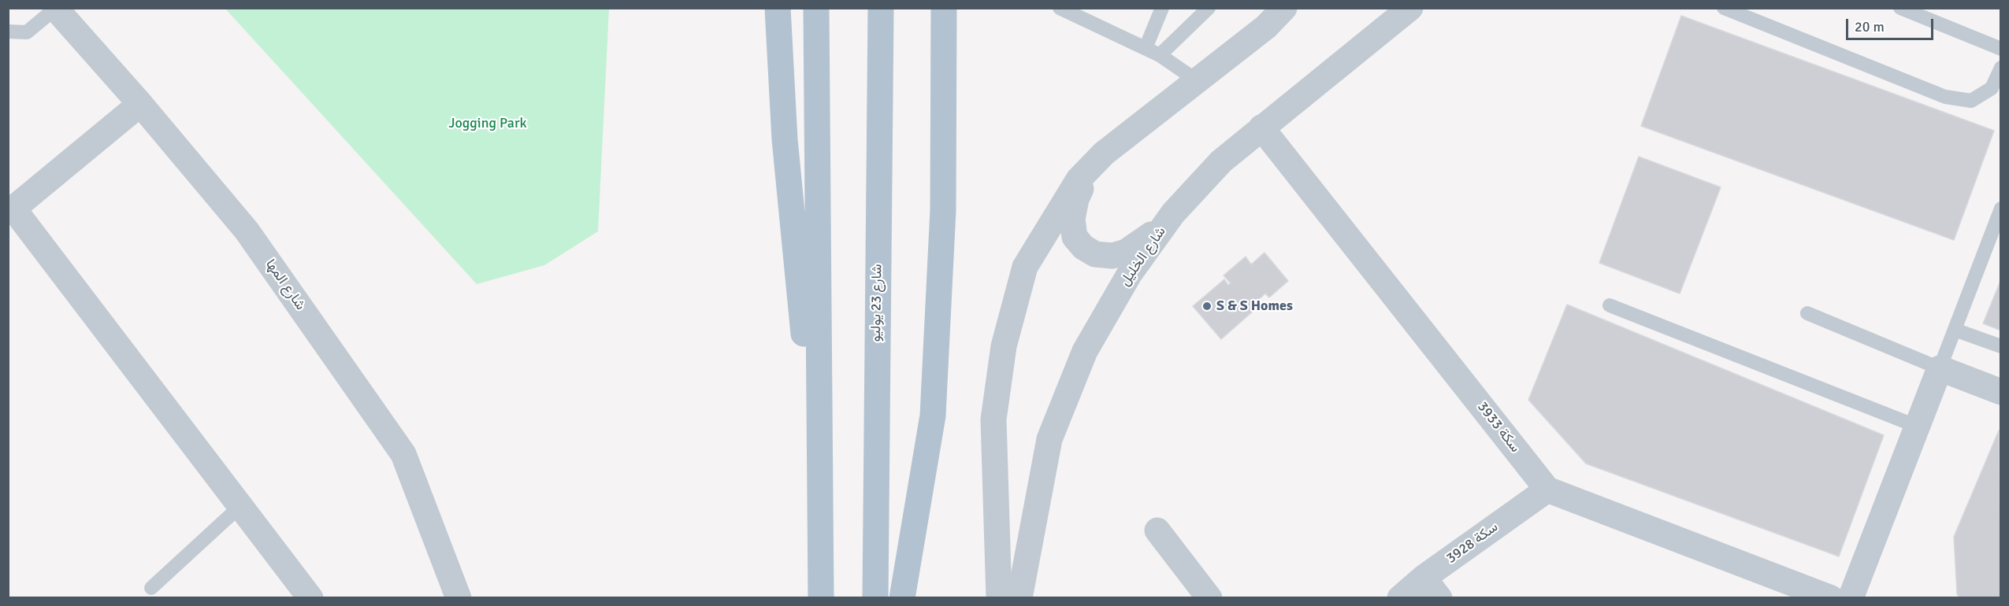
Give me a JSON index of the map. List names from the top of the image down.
{
  "streets": {
    "main road": ["شارع 23 يوليو"],
    "street": [
      "شارع الخليل",
      "شارع المها",
      "سكة 3933",
      "سكة 3928"
    ]
  },
  "crossings": [
    ["شارع الخليل", "سكة 3933"],
    ["سكة 3933", "سكة 3928"]
  ],
  "parks": ["Jogging Park"],
  "places": ["S & S Homes"],
  "scale_bar": "20 m"
}
